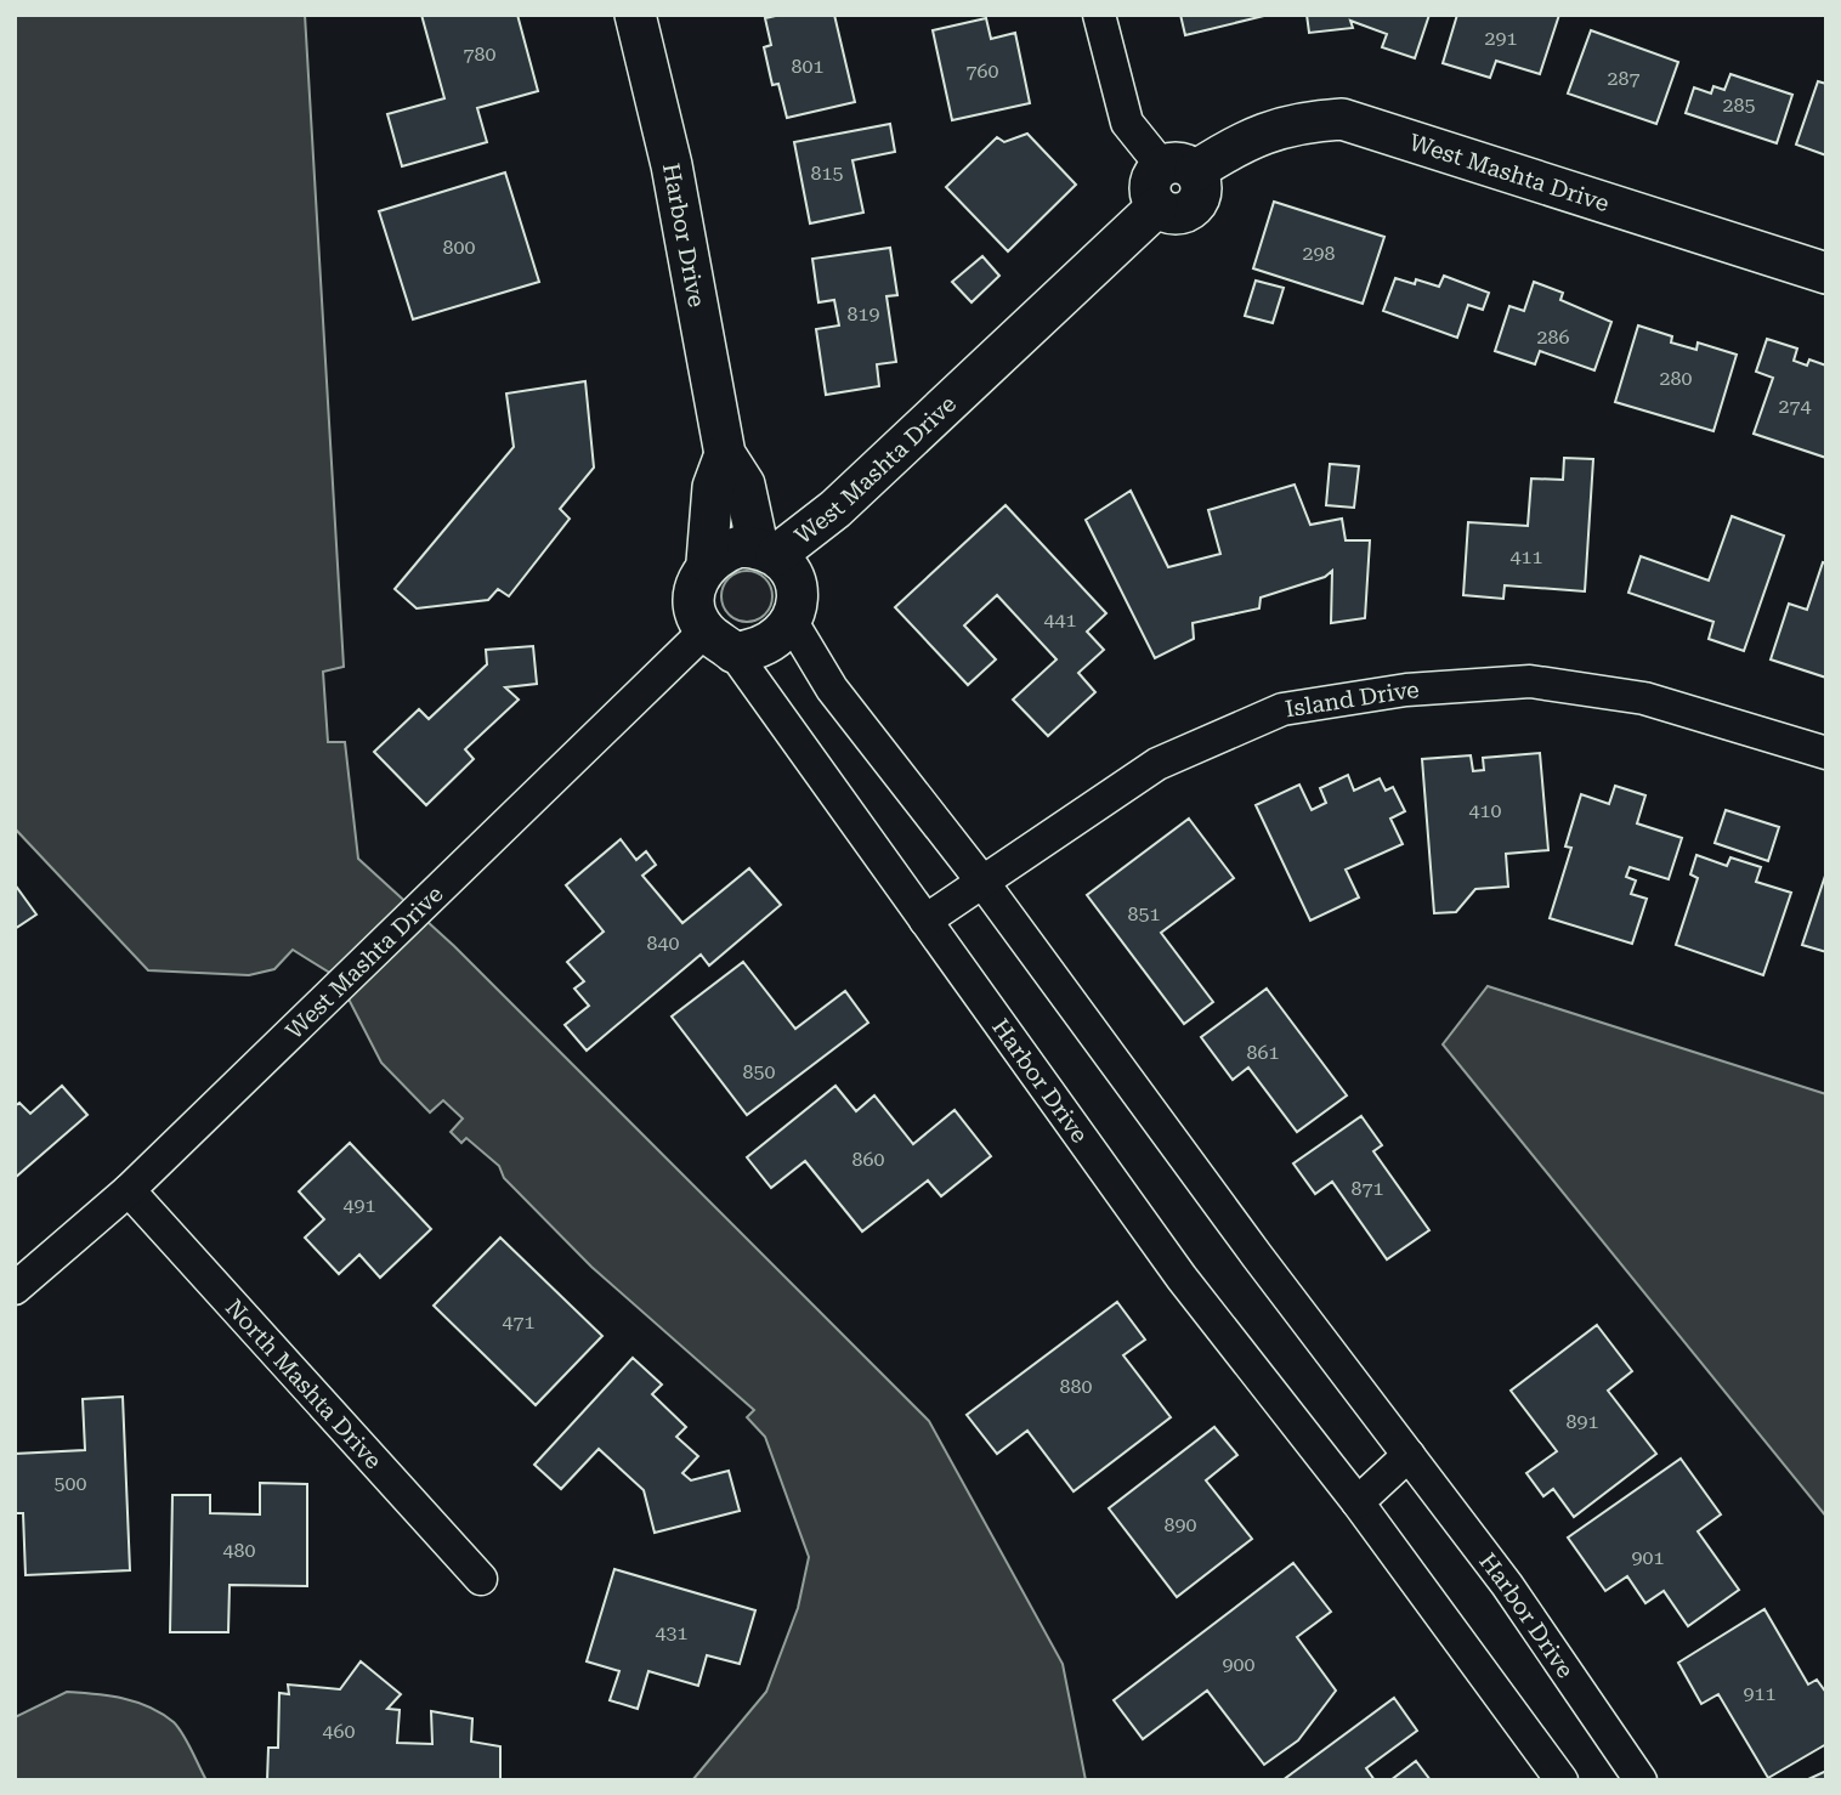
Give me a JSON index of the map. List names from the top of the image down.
{
  "streets": {
    "street": [
      "West Mashta Drive",
      "Harbor Drive",
      "Island Drive",
      "North Mashta Drive"
    ]
  },
  "crossings": [
    ["West Mashta Drive", "Harbor Drive"],
    ["West Mashta Drive", "North Mashta Drive"],
    ["Harbor Drive", "Island Drive"]
  ],
  "house_numbers": [
    "291",
    "780",
    "801",
    "760",
    "287",
    "285",
    "815",
    "800",
    "298",
    "819",
    "286",
    "280",
    "274",
    "411",
    "441",
    "410",
    "851",
    "840",
    "861",
    "850",
    "860",
    "871",
    "491",
    "471",
    "880",
    "891",
    "500",
    "890",
    "480",
    "901",
    "431",
    "900",
    "911",
    "460"
  ]
}
